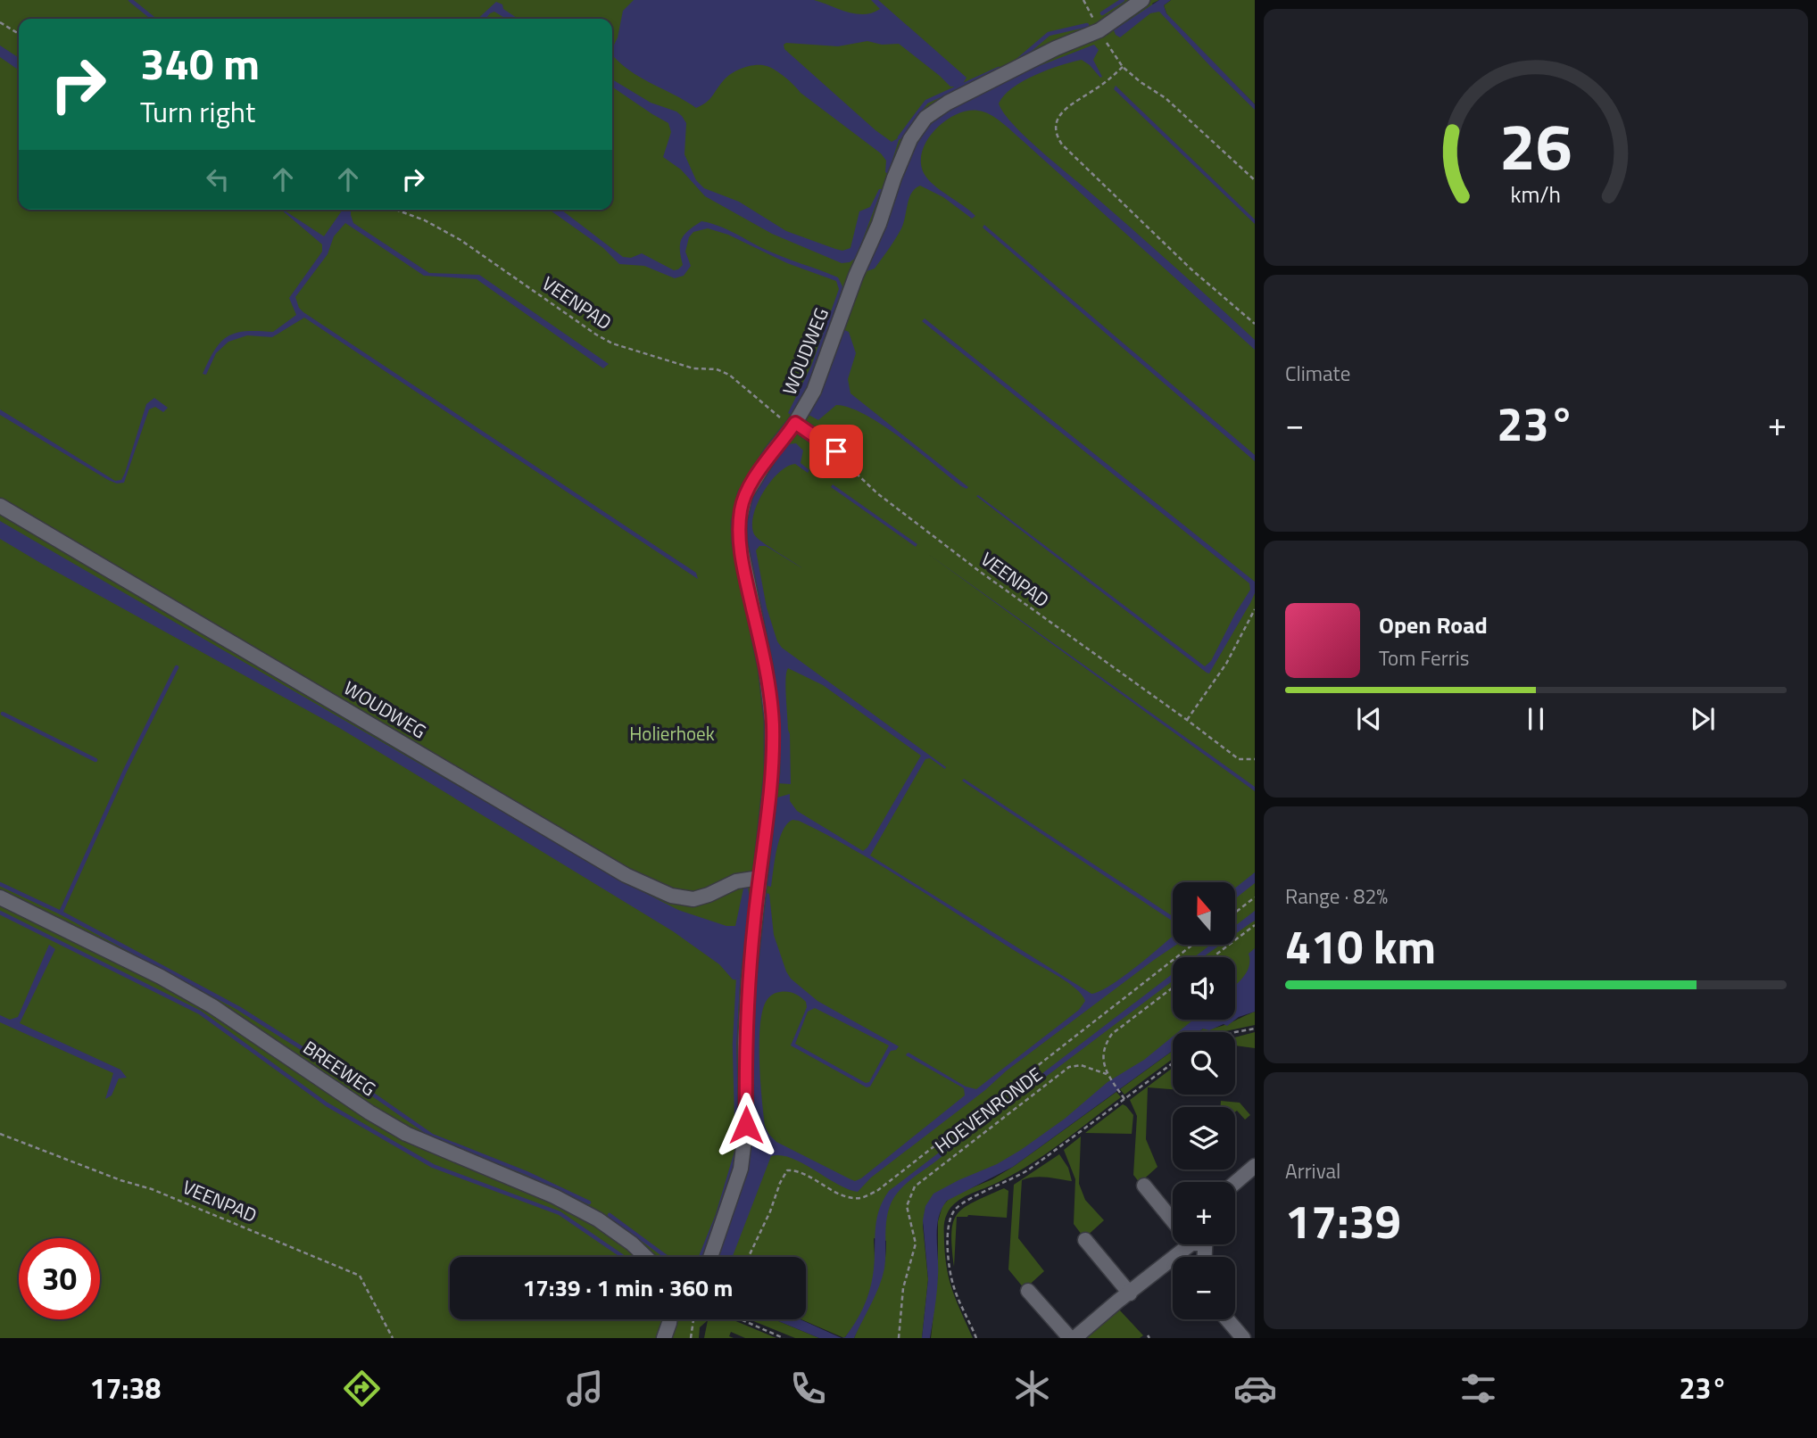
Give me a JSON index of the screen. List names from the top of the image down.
{
  "streets": {
    "street": ["WOUDWEG", "BREEWEG"],
    "path": ["VEENPAD", "HOEVENRONDE"]
  },
  "crossings": [
    ["VEENPAD", "WOUDWEG"]
  ],
  "parks": ["Holierhoek"],
  "north": "top",
  "page": {
    "turn": ["340 m", "Turn right"],
    "tile": [
      "Climate",
      ["Range · 82%", "410 km"],
      ["Arrival", "17:39"]
    ],
    "heat": ["−", "23°", "+"],
    "song": ["Open Road", "Tom Ferris"],
    "map_buttons": ["+", "−"],
    "limit": "30",
    "trip": "17:39 · 1 min · 360 m",
    "tabs": ["17:38", "23°"],
    "gauge": ["26", "km/h"]
  }
}
